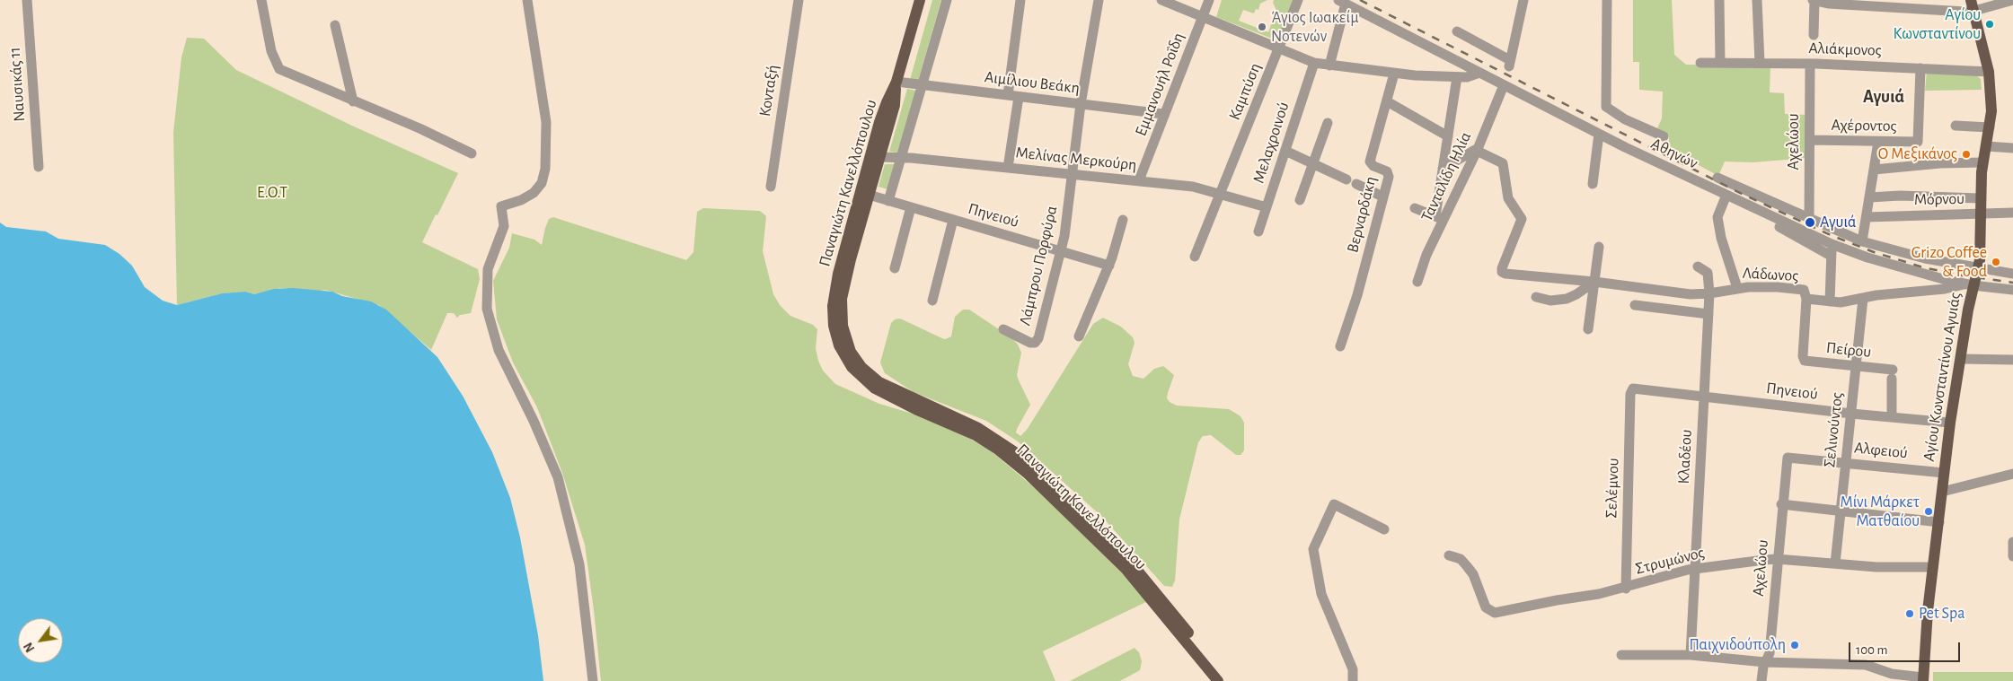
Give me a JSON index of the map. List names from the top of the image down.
{
  "streets": {
    "main road": ["Παναγιώτη Κανελλόπουλου", "Αγίου Κωνσταντίνου Αγυιάς"],
    "street": [
      "Αλιάκμονος",
      "Αιμίλιου Βεάκη",
      "Ναυσικάς 11",
      "Εμμανουήλ Ροΐδη",
      "Κονταξή",
      "Καμπύση",
      "Αχέροντος",
      "Αχελώου",
      "Μελαχροινού",
      "Αθηνών",
      "Μελίνας Μερκούρη",
      "Τανταλίδη Ηλία",
      "Μόρνου",
      "Βερναρδάκη",
      "Πηνειού",
      "Λάμπρου Πορφύρα",
      "Λάδωνος",
      "Πείρου",
      "Σελινούντος",
      "Αλφειού",
      "Κλαδέου",
      "Σελέμνου",
      "Στρυμώνος"
    ]
  },
  "crossings": [
    ["Αλιάκμονος", "Αχέροντος"],
    ["Αλιάκμονος", "Αχελώου"],
    ["Αλιάκμονος", "Αγίου Κωνσταντίνου Αγυιάς"],
    ["Αιμίλιου Βεάκη", "Εμμανουήλ Ροΐδη"],
    ["Αιμίλιου Βεάκη", "Παναγιώτη Κανελλόπουλου"],
    ["Αιμίλιου Βεάκη", "Λάμπρου Πορφύρα"],
    ["Εμμανουήλ Ροΐδη", "Μελίνας Μερκούρη"],
    ["Καμπύση", "Μελίνας Μερκούρη"],
    ["Αχέροντος", "Αχελώου"],
    ["Αχελώου", "Αλφειού"],
    ["Αχελώου", "Στρυμώνος"],
    ["Μελαχροινού", "Μελίνας Μερκούρη"],
    ["Αθηνών", "Τανταλίδη Ηλία"],
    ["Αθηνών", "Λάδωνος"],
    ["Αθηνών", "Αγίου Κωνσταντίνου Αγυιάς"],
    ["Μελίνας Μερκούρη", "Παναγιώτη Κανελλόπουλου"],
    ["Μελίνας Μερκούρη", "Λάμπρου Πορφύρα"],
    ["Τανταλίδη Ηλία", "Λάδωνος"],
    ["Παναγιώτη Κανελλόπουλου", "Πηνειού"],
    ["Μόρνου", "Αγίου Κωνσταντίνου Αγυιάς"],
    ["Πηνειού", "Λάμπρου Πορφύρα"],
    ["Πηνειού", "Πείρου"],
    ["Πηνειού", "Αγίου Κωνσταντίνου Αγυιάς"],
    ["Πηνειού", "Σελινούντος"],
    ["Πηνειού", "Κλαδέου"],
    ["Πηνειού", "Σελέμνου"],
    ["Λάδωνος", "Πείρου"],
    ["Λάδωνος", "Αγίου Κωνσταντίνου Αγυιάς"],
    ["Λάδωνος", "Σελινούντος"],
    ["Λάδωνος", "Κλαδέου"],
    ["Πείρου", "Σελινούντος"],
    ["Αγίου Κωνσταντίνου Αγυιάς", "Αλφειού"],
    ["Αγίου Κωνσταντίνου Αγυιάς", "Στρυμώνος"],
    ["Σελινούντος", "Αλφειού"],
    ["Σελινούντος", "Στρυμώνος"],
    ["Κλαδέου", "Στρυμώνος"],
    ["Σελέμνου", "Στρυμώνος"]
  ],
  "districts": ["Αγυιά"],
  "parks": ["E.O.T"],
  "places": [
    "Αγίου Κωνσταντίνου",
    "Άγιος Ιωακείμ Νοτενών",
    "Ο Μεξικάνος",
    "Αγυιά",
    "Grizo Coffee & Food",
    "Μίνι Μάρκετ Ματθαίου",
    "Pet Spa",
    "Παιχνιδούπολη"
  ],
  "scale_bar": "100 m",
  "north": "bottom left"
}
